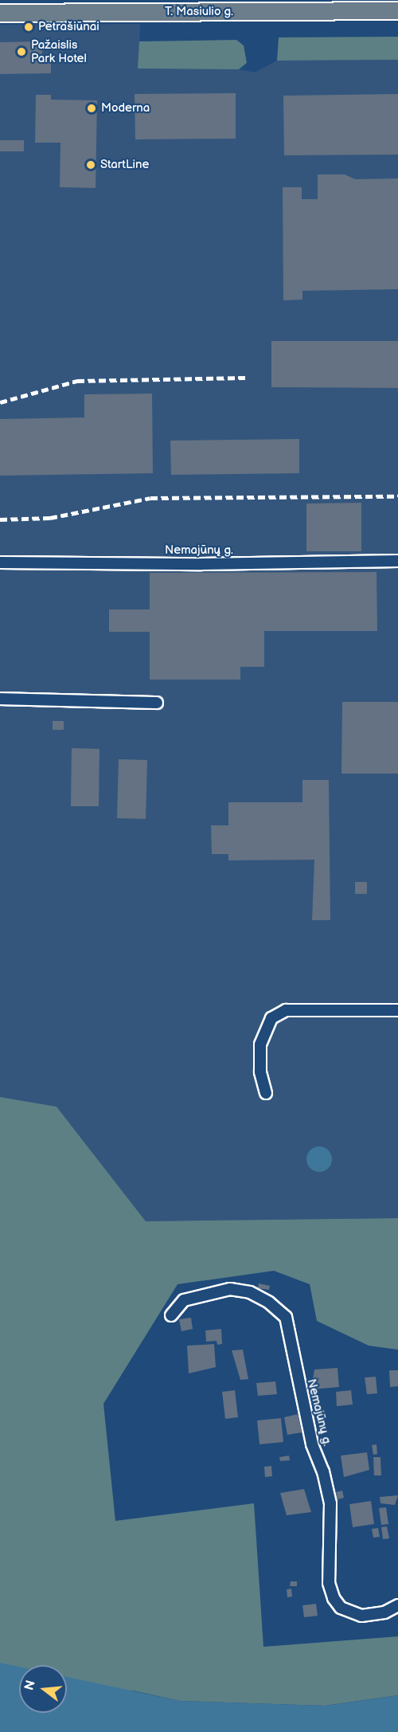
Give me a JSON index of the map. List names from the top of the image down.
{
  "streets": {
    "main road": ["T. Masiulio g."],
    "street": ["Nemajūnų g."]
  },
  "places": [
    "Petrašiūnai",
    "Pažaislis Park Hotel",
    "Moderna",
    "StartLine"
  ],
  "north": "left"
}
